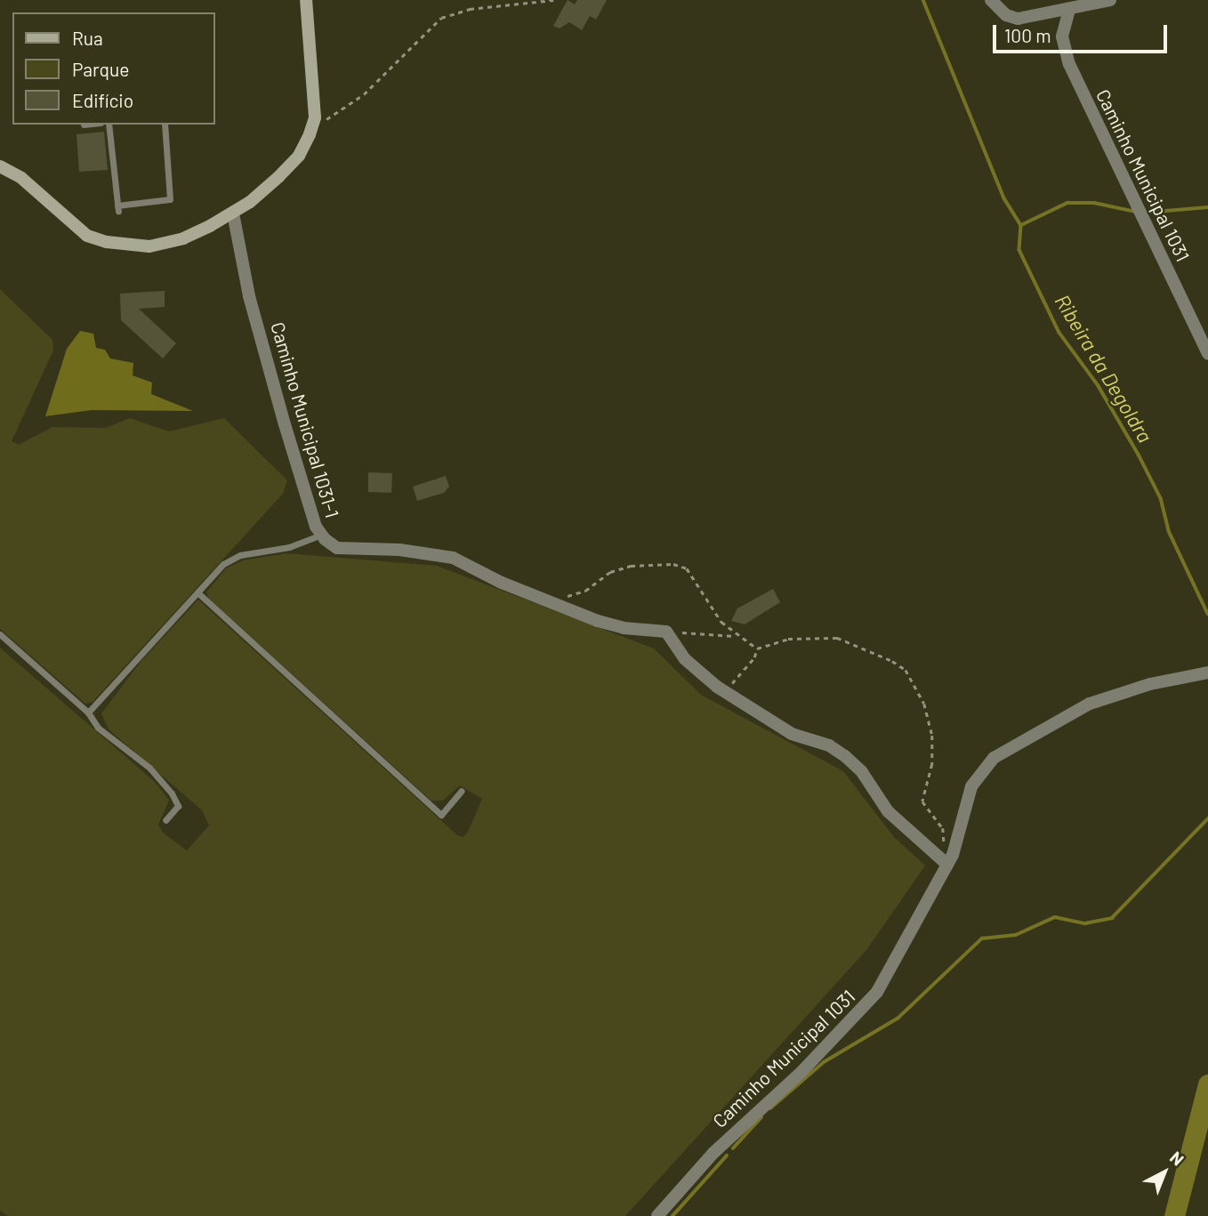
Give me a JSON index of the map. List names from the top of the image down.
{
  "streets": {
    "street": ["Caminho Municipal 1031", "Caminho Municipal 1031-1"]
  },
  "water": ["Ribeira da Degoldra"],
  "legend": ["Rua", "Parque", "Edifício"],
  "scale_bar": "100 m",
  "north": "top right"
}
